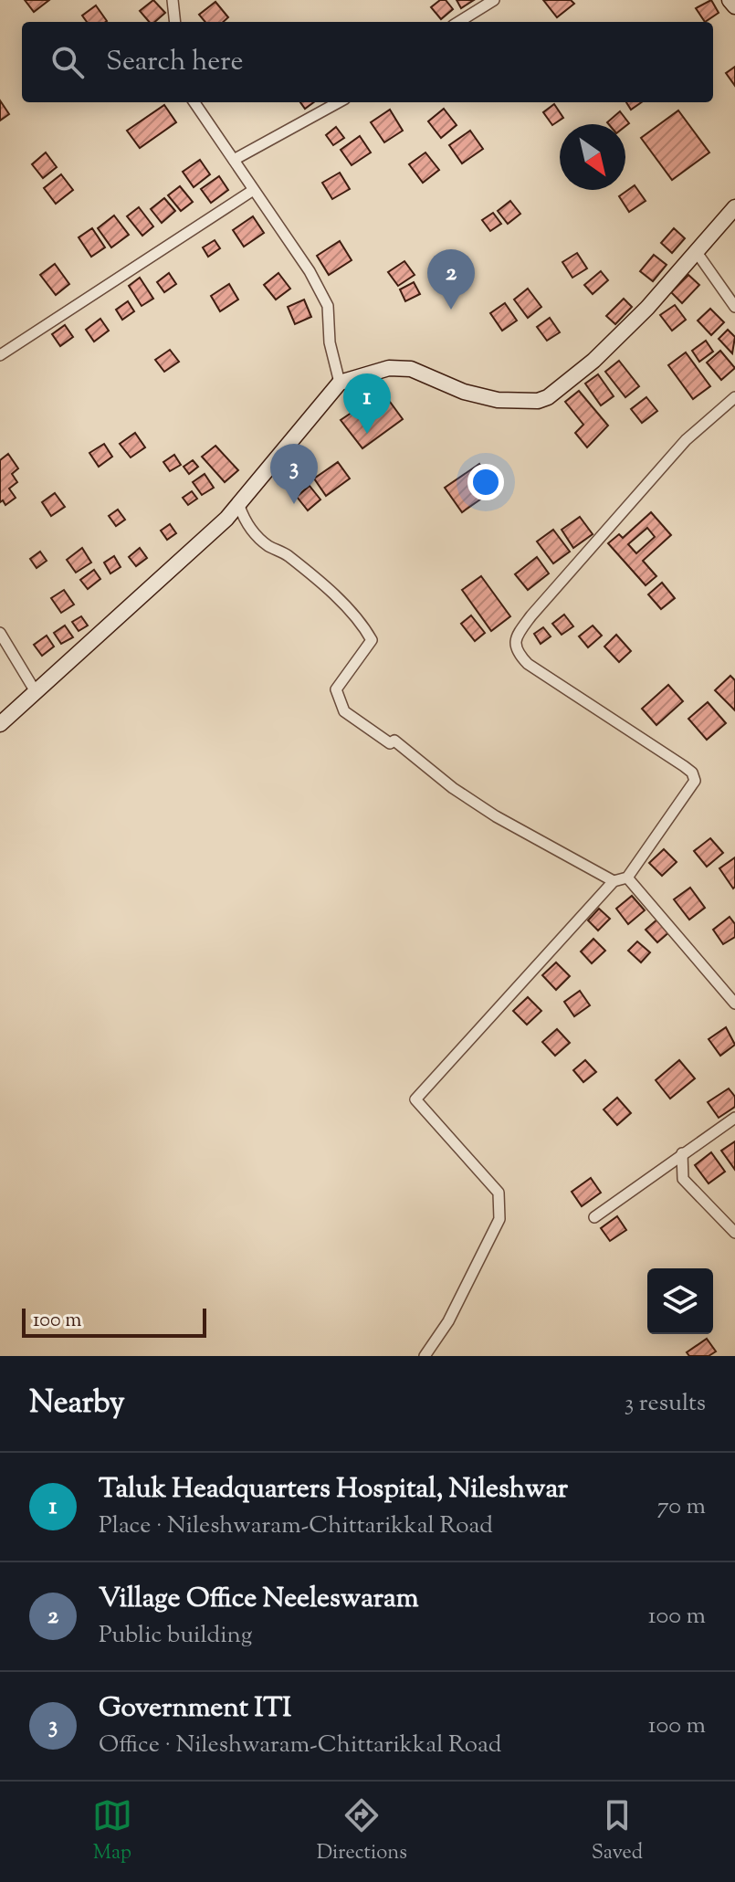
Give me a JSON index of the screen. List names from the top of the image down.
{
  "scale_bar": "100 m",
  "north": "bottom right",
  "page": {
    "search": "Search here",
    "pins": ["2", "1", "3"],
    "scale": "100 m",
    "heading": ["Nearby", "3 results"],
    "list": [
      {
        "mark": "1",
        "name": "Taluk Headquarters Hospital, Nileshwar",
        "note": "Place · Nileshwaram-Chittarikkal Road",
        "value": "70 m"
      },
      {
        "mark": "2",
        "name": "Village Office Neeleswaram",
        "note": "Public building",
        "value": "100 m"
      },
      {
        "mark": "3",
        "name": "Government ITI",
        "note": "Office · Nileshwaram-Chittarikkal Road",
        "value": "100 m"
      }
    ],
    "nav": ["Map", "Directions", "Saved"]
  }
}
